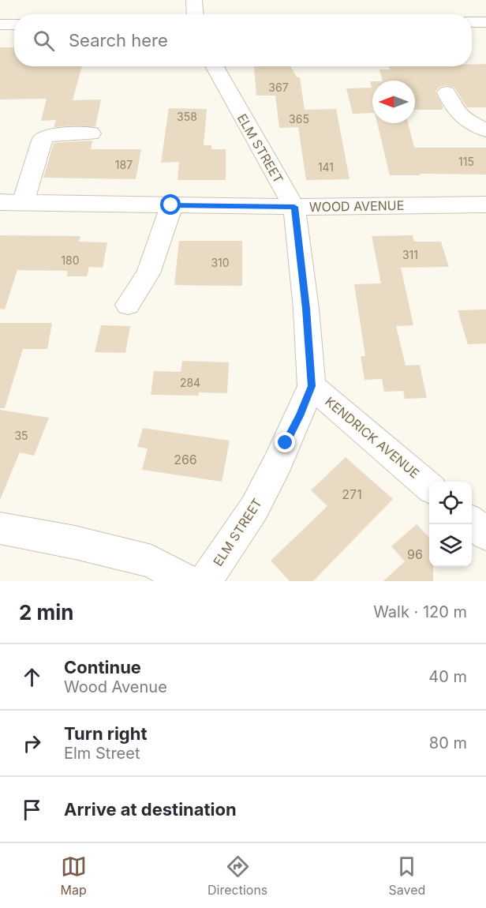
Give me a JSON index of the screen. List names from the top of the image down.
{
  "streets": {
    "street": ["ELM STREET", "WOOD AVENUE", "KENDRICK AVENUE"]
  },
  "crossings": [
    ["ELM STREET", "WOOD AVENUE"],
    ["ELM STREET", "KENDRICK AVENUE"]
  ],
  "house_numbers": [
    "367",
    "358",
    "365",
    "115",
    "187",
    "141",
    "311",
    "180",
    "310",
    "284",
    "35",
    "266",
    "271",
    "96"
  ],
  "north": "left",
  "page": {
    "search": "Search here",
    "heading": ["2 min", "Walk · 120 m"],
    "list": [
      ["Continue", "Wood Avenue", "40 m"],
      ["Turn right", "Elm Street", "80 m"],
      "Arrive at destination"
    ],
    "nav": ["Map", "Directions", "Saved"]
  }
}
